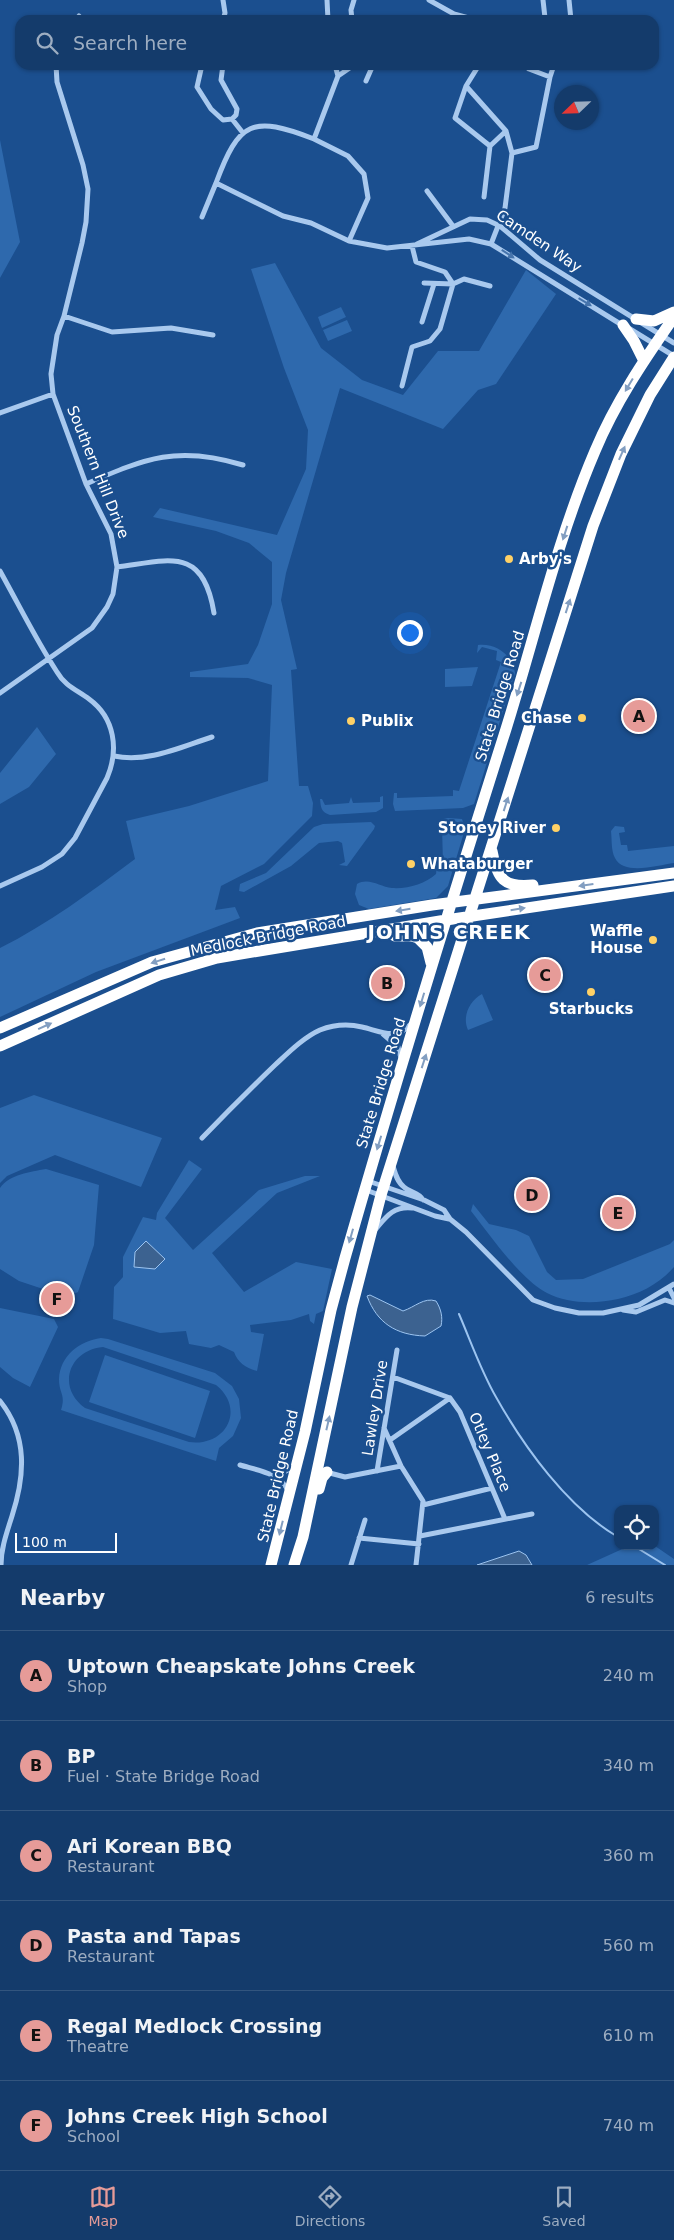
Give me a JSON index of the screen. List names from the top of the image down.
{
  "streets": {
    "highway": ["State Bridge Road", "Medlock Bridge Road"],
    "street": [
      "Camden Way",
      "Southern Hill Drive",
      "Lawley Drive",
      "Otley Place"
    ]
  },
  "crossings": [
    ["Camden Way", "State Bridge Road"],
    ["State Bridge Road", "Medlock Bridge Road"]
  ],
  "districts": ["JOHNS CREEK"],
  "places": [
    "Arby's",
    "Chase",
    "Publix",
    "Stoney River",
    "Whataburger",
    "Waffle House",
    "Starbucks"
  ],
  "scale_bar": "100 m",
  "north": "bottom left",
  "page": {
    "search": "Search here",
    "pins": [
      "A",
      "C",
      "B",
      "D",
      "E",
      "F"
    ],
    "scale": "100 m",
    "heading": ["Nearby", "6 results"],
    "list": [
      {
        "mark": "A",
        "name": "Uptown Cheapskate Johns Creek",
        "note": "Shop",
        "value": "240 m"
      },
      {
        "mark": "B",
        "name": "BP",
        "note": "Fuel · State Bridge Road",
        "value": "340 m"
      },
      {
        "mark": "C",
        "name": "Ari Korean BBQ",
        "note": "Restaurant",
        "value": "360 m"
      },
      {
        "mark": "D",
        "name": "Pasta and Tapas",
        "note": "Restaurant",
        "value": "560 m"
      },
      {
        "mark": "E",
        "name": "Regal Medlock Crossing",
        "note": "Theatre",
        "value": "610 m"
      },
      {
        "mark": "F",
        "name": "Johns Creek High School",
        "note": "School",
        "value": "740 m"
      }
    ],
    "nav": ["Map", "Directions", "Saved"]
  }
}
